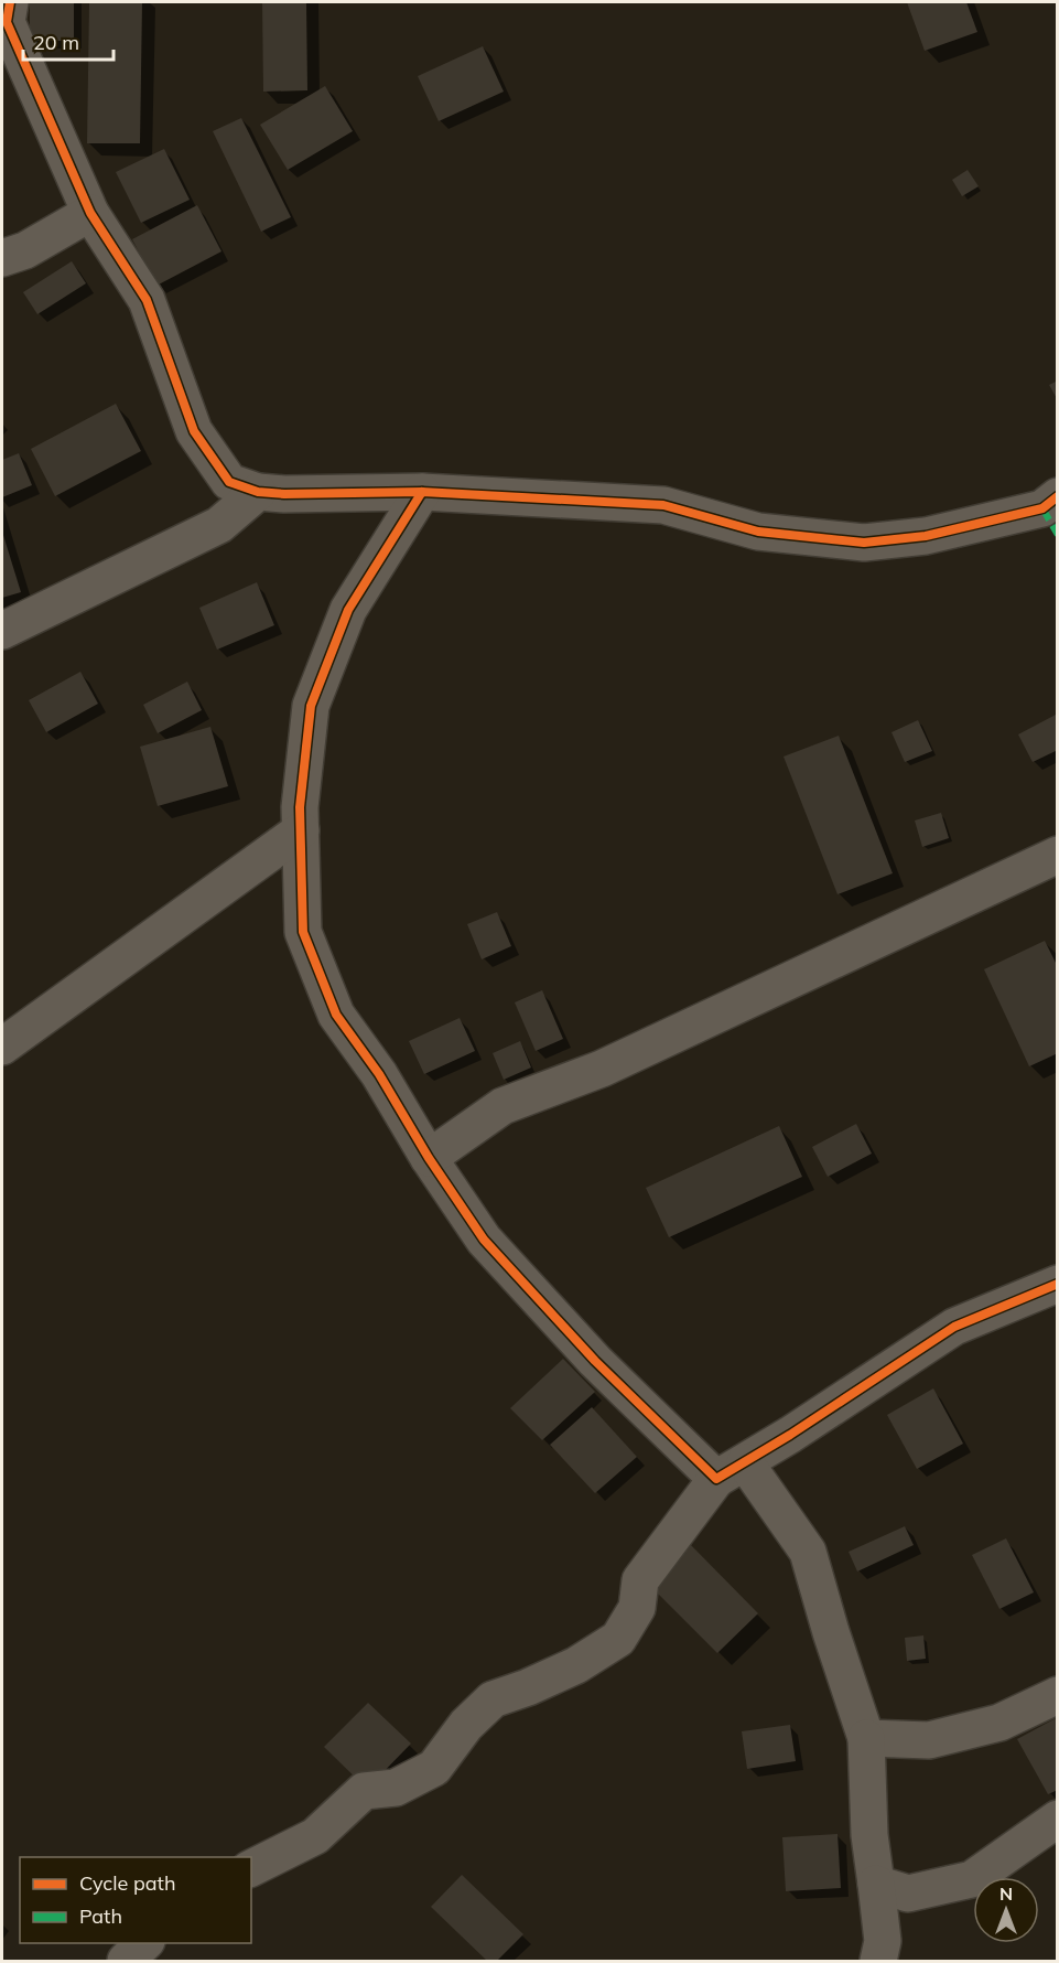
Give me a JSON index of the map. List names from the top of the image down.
{
  "legend": ["Cycle path", "Path"],
  "scale_bar": "20 m",
  "north": "top"
}
